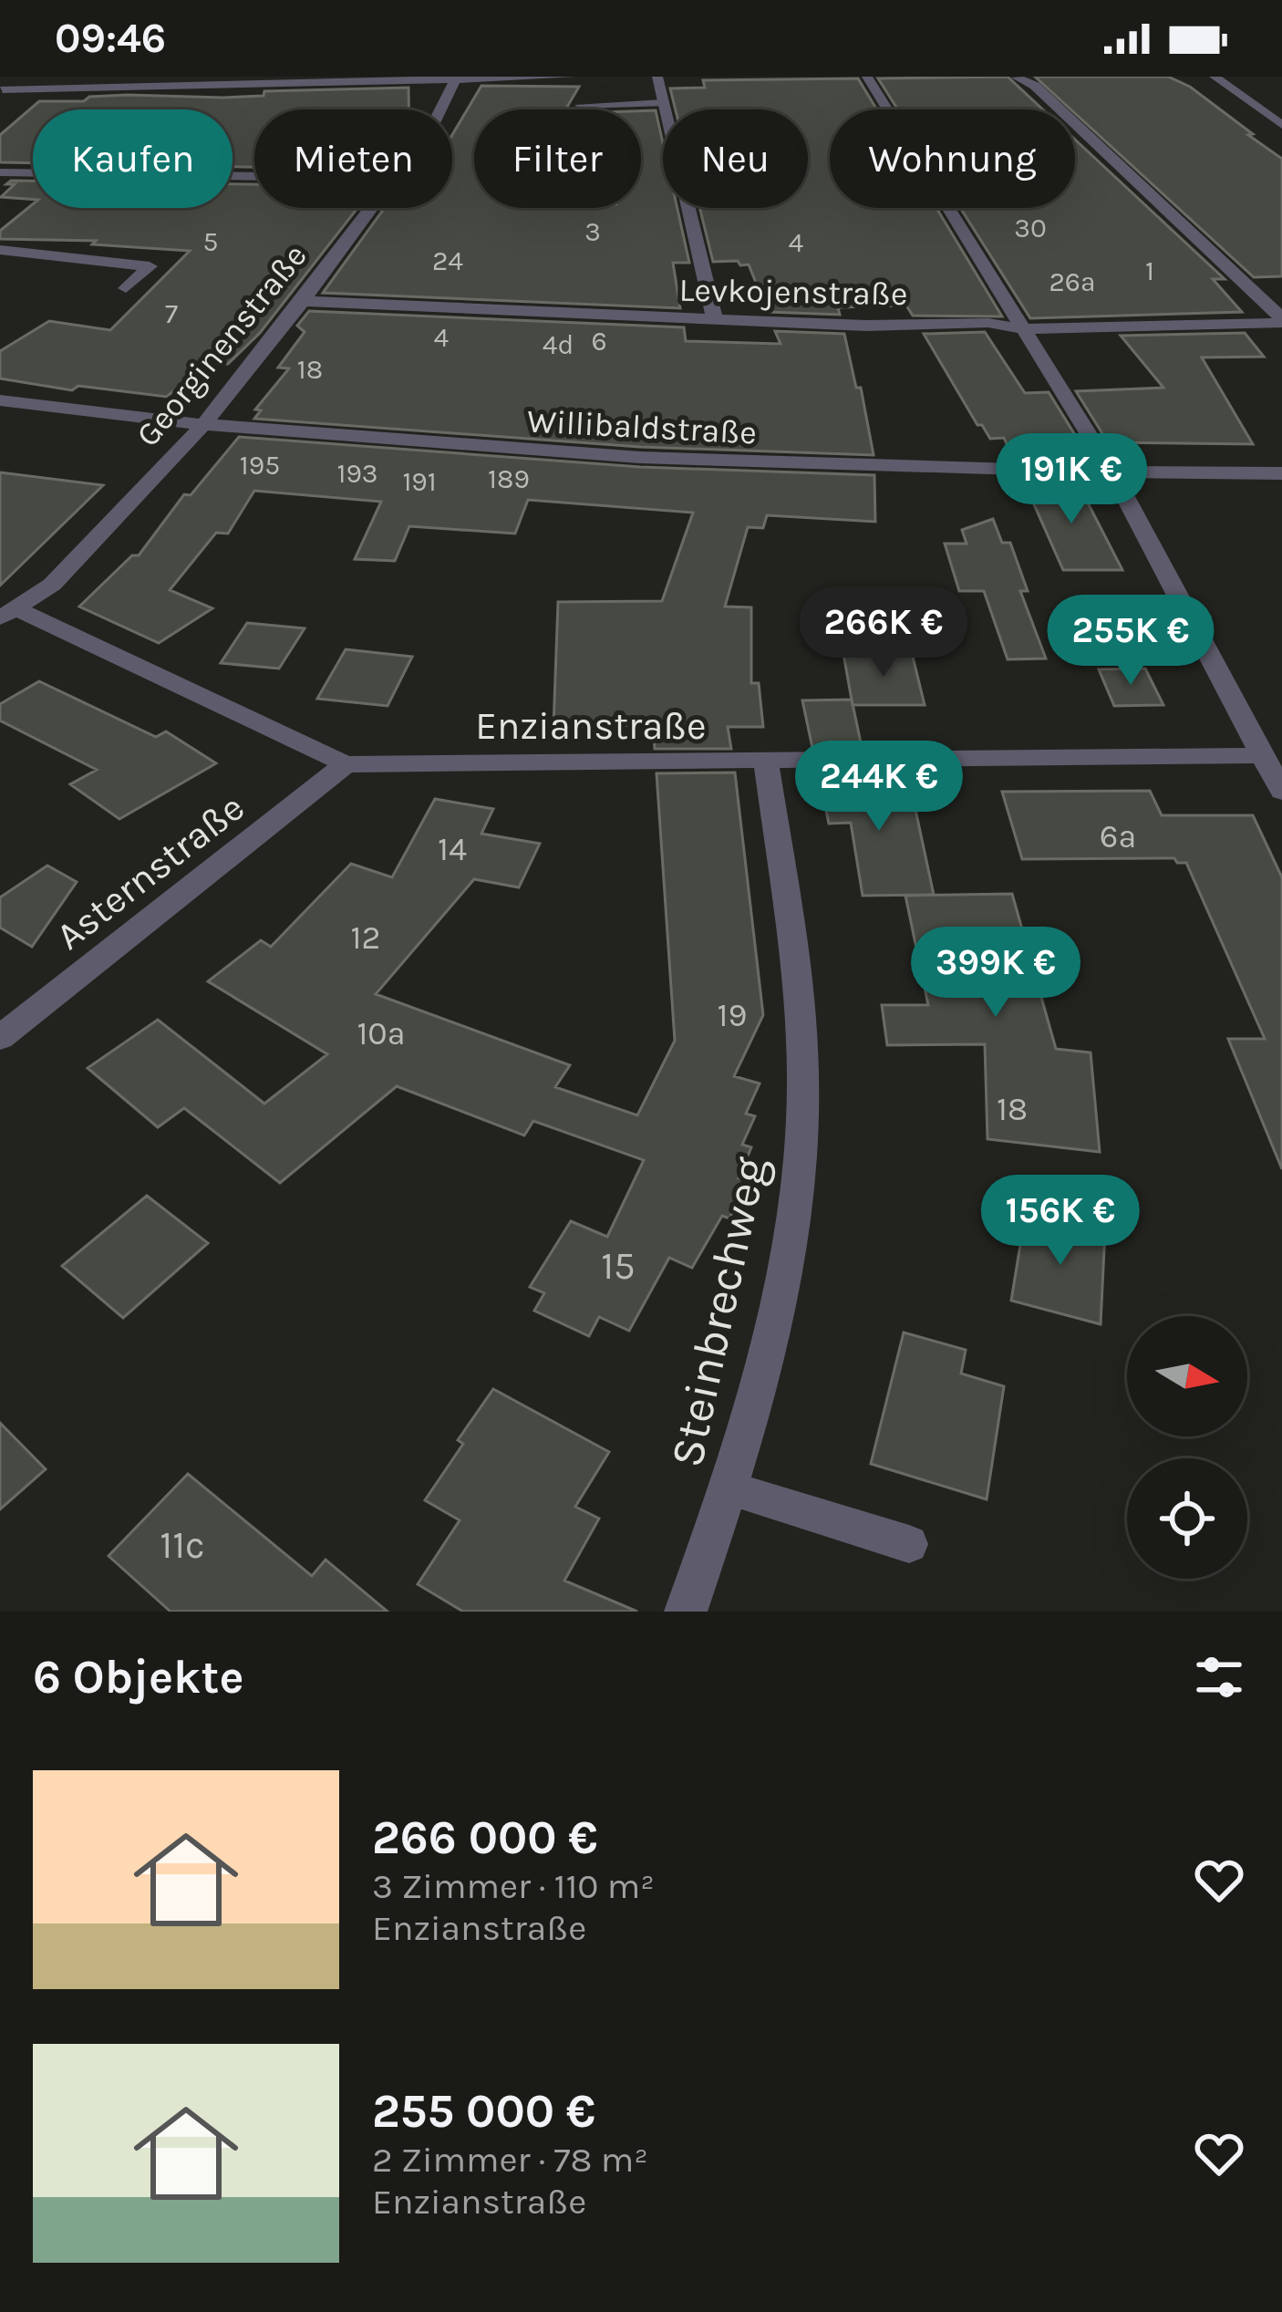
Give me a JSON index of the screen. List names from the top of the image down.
{
  "streets": {
    "street": [
      "Levkojenstraße",
      "Georginenstraße",
      "Willibaldstraße",
      "Enzianstraße",
      "Asternstraße",
      "Steinbrechweg"
    ]
  },
  "crossings": [
    ["Levkojenstraße", "Georginenstraße"],
    ["Georginenstraße", "Willibaldstraße"],
    ["Georginenstraße", "Enzianstraße"],
    ["Enzianstraße", "Asternstraße"],
    ["Enzianstraße", "Steinbrechweg"]
  ],
  "house_numbers": [
    "30",
    "3",
    "5",
    "4",
    "24",
    "1",
    "26a",
    "7",
    "4",
    "6",
    "4d",
    "18",
    "195",
    "193",
    "189",
    "191",
    "6a",
    "14",
    "12",
    "19",
    "10a",
    "18",
    "15",
    "11c"
  ],
  "north": "right",
  "page": {
    "status": "09:46",
    "chip": [
      "Kaufen",
      "Mieten",
      "Filter",
      "Neu",
      "Wohnung"
    ],
    "price": [
      "191K €",
      "266K €",
      "255K €",
      "244K €",
      "399K €",
      "156K €"
    ],
    "heading": "6 Objekte",
    "list": [
      {
        "name": "266 000 €",
        "note": "3 Zimmer · 110 m² · Enzianstraße"
      },
      {
        "name": "255 000 €",
        "note": "2 Zimmer · 78 m² · Enzianstraße"
      }
    ]
  }
}
